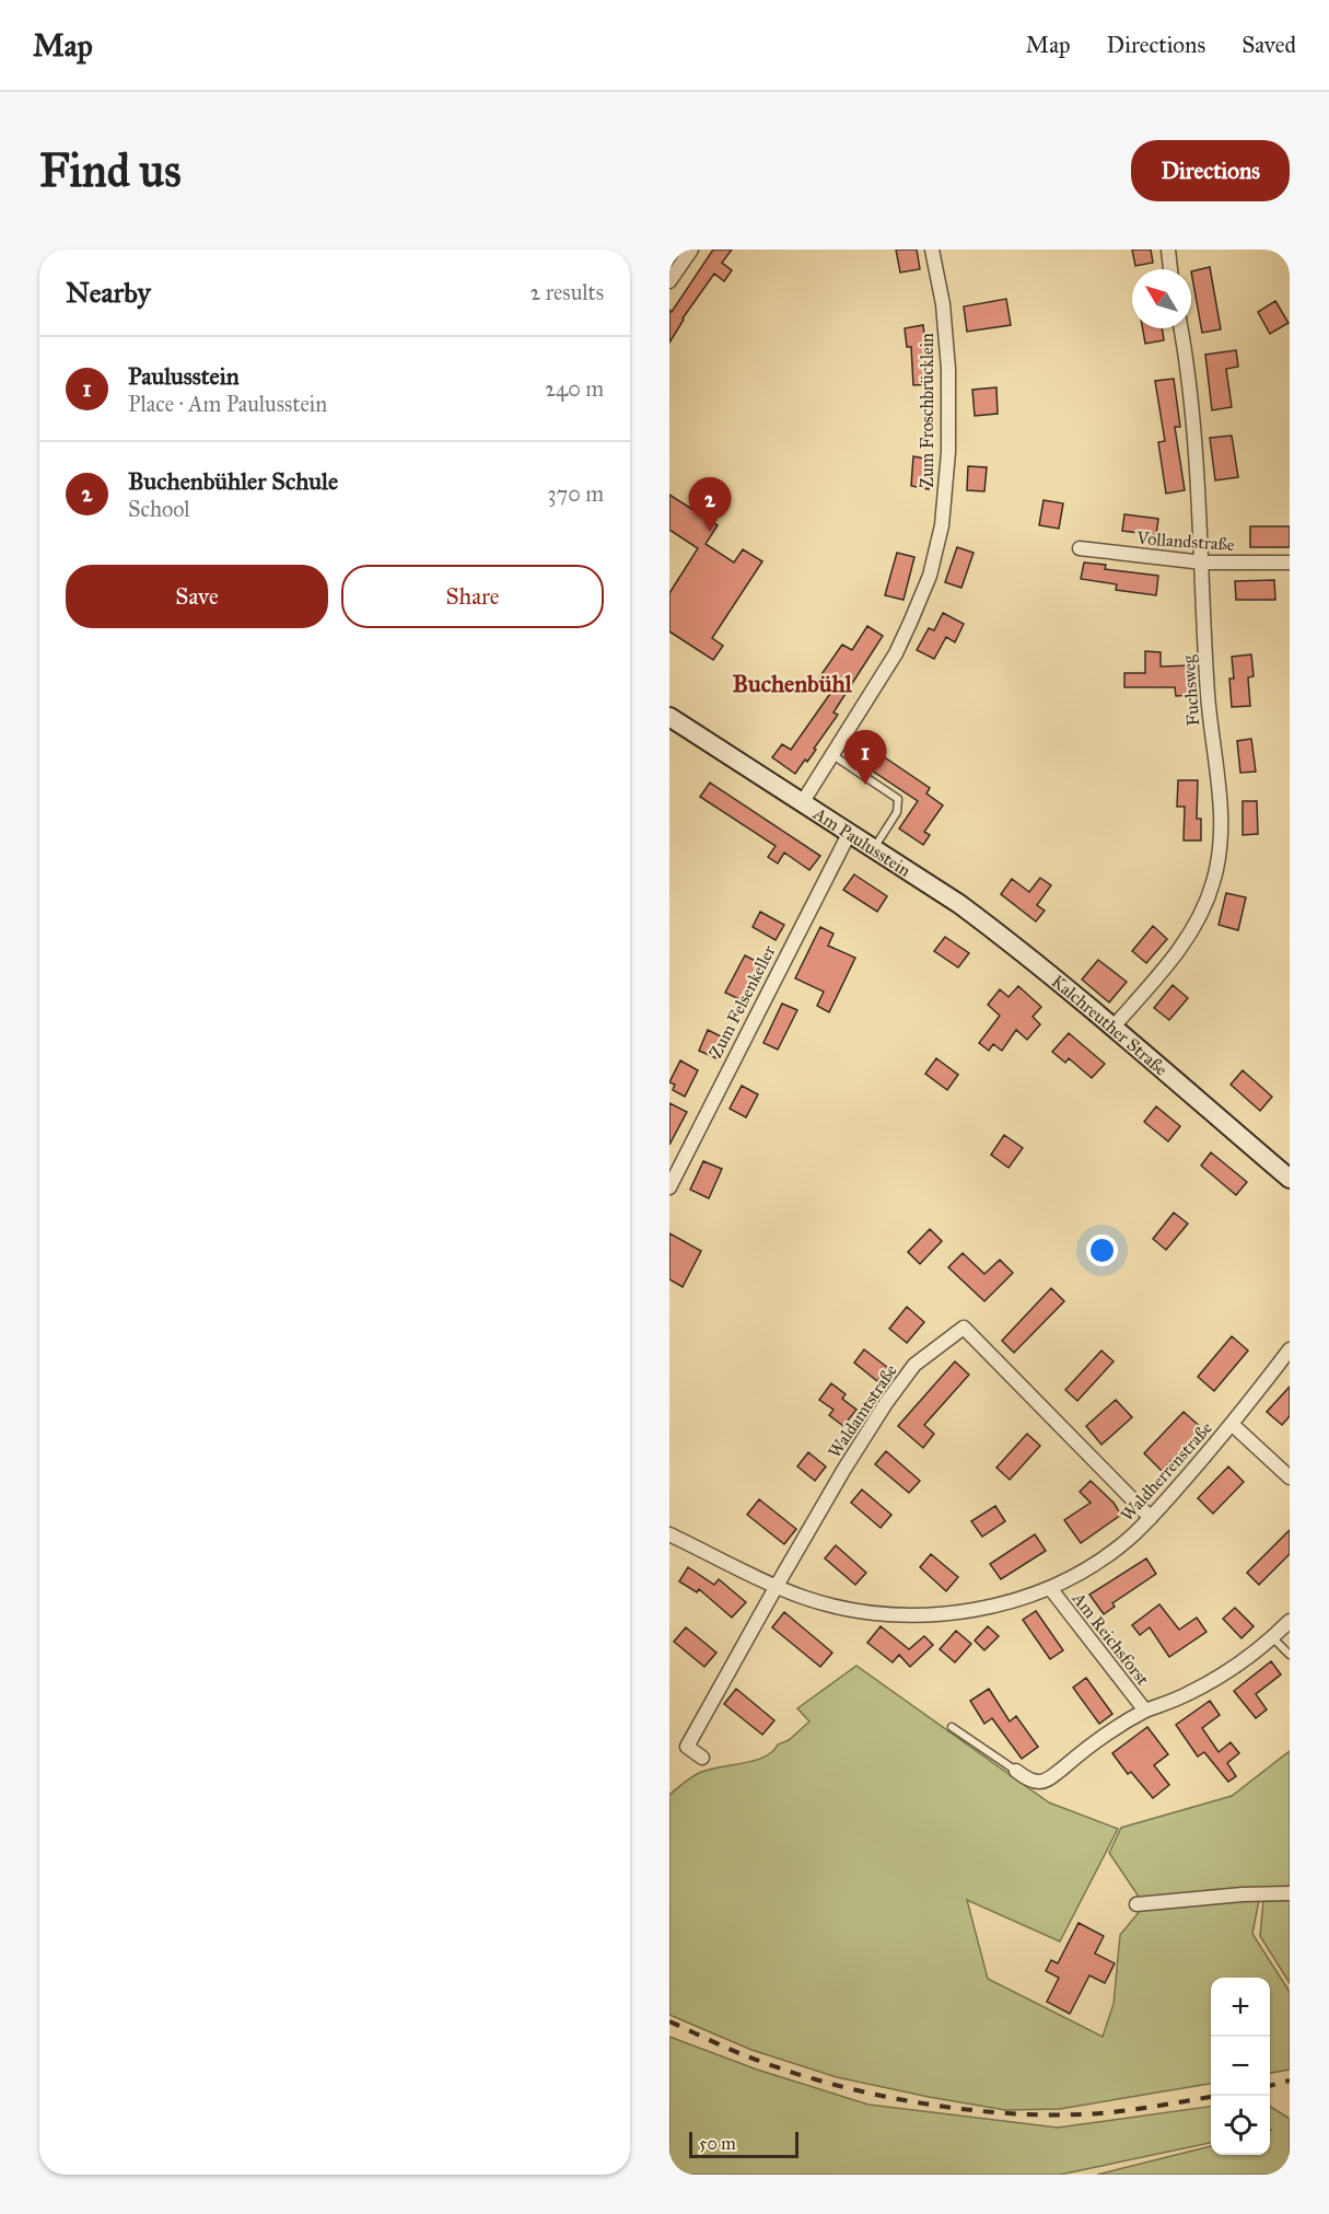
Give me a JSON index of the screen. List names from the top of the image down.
{
  "streets": {
    "street": [
      "Zum Froschbrücklein",
      "Vollandstraße",
      "Fuchsweg",
      "Am Paulusstein",
      "Zum Felsenkeller",
      "Kalchreuther Straße",
      "Waldamtstraße",
      "Waldherrenstraße",
      "Am Reichsforst"
    ]
  },
  "crossings": [
    ["Zum Froschbrücklein", "Am Paulusstein"],
    ["Vollandstraße", "Fuchsweg"],
    ["Fuchsweg", "Kalchreuther Straße"],
    ["Am Paulusstein", "Zum Felsenkeller"],
    ["Am Paulusstein", "Kalchreuther Straße"],
    ["Waldamtstraße", "Waldherrenstraße"],
    ["Waldherrenstraße", "Am Reichsforst"]
  ],
  "districts": ["Buchenbühl"],
  "scale_bar": "50 m",
  "north": "top left",
  "page": {
    "header": "Map",
    "nav": ["Map", "Directions", "Saved"],
    "buttons": [
      "Directions",
      ["Save", "Share"]
    ],
    "title": "Find us",
    "heading": ["Nearby", "2 results"],
    "list": [
      {
        "mark": "1",
        "name": "Paulusstein",
        "note": "Place · Am Paulusstein",
        "value": "240 m"
      },
      {
        "mark": "2",
        "name": "Buchenbühler Schule",
        "note": "School",
        "value": "370 m"
      }
    ],
    "pins": ["2", "1"],
    "map_buttons": ["+", "−"],
    "scale": "50 m"
  }
}
